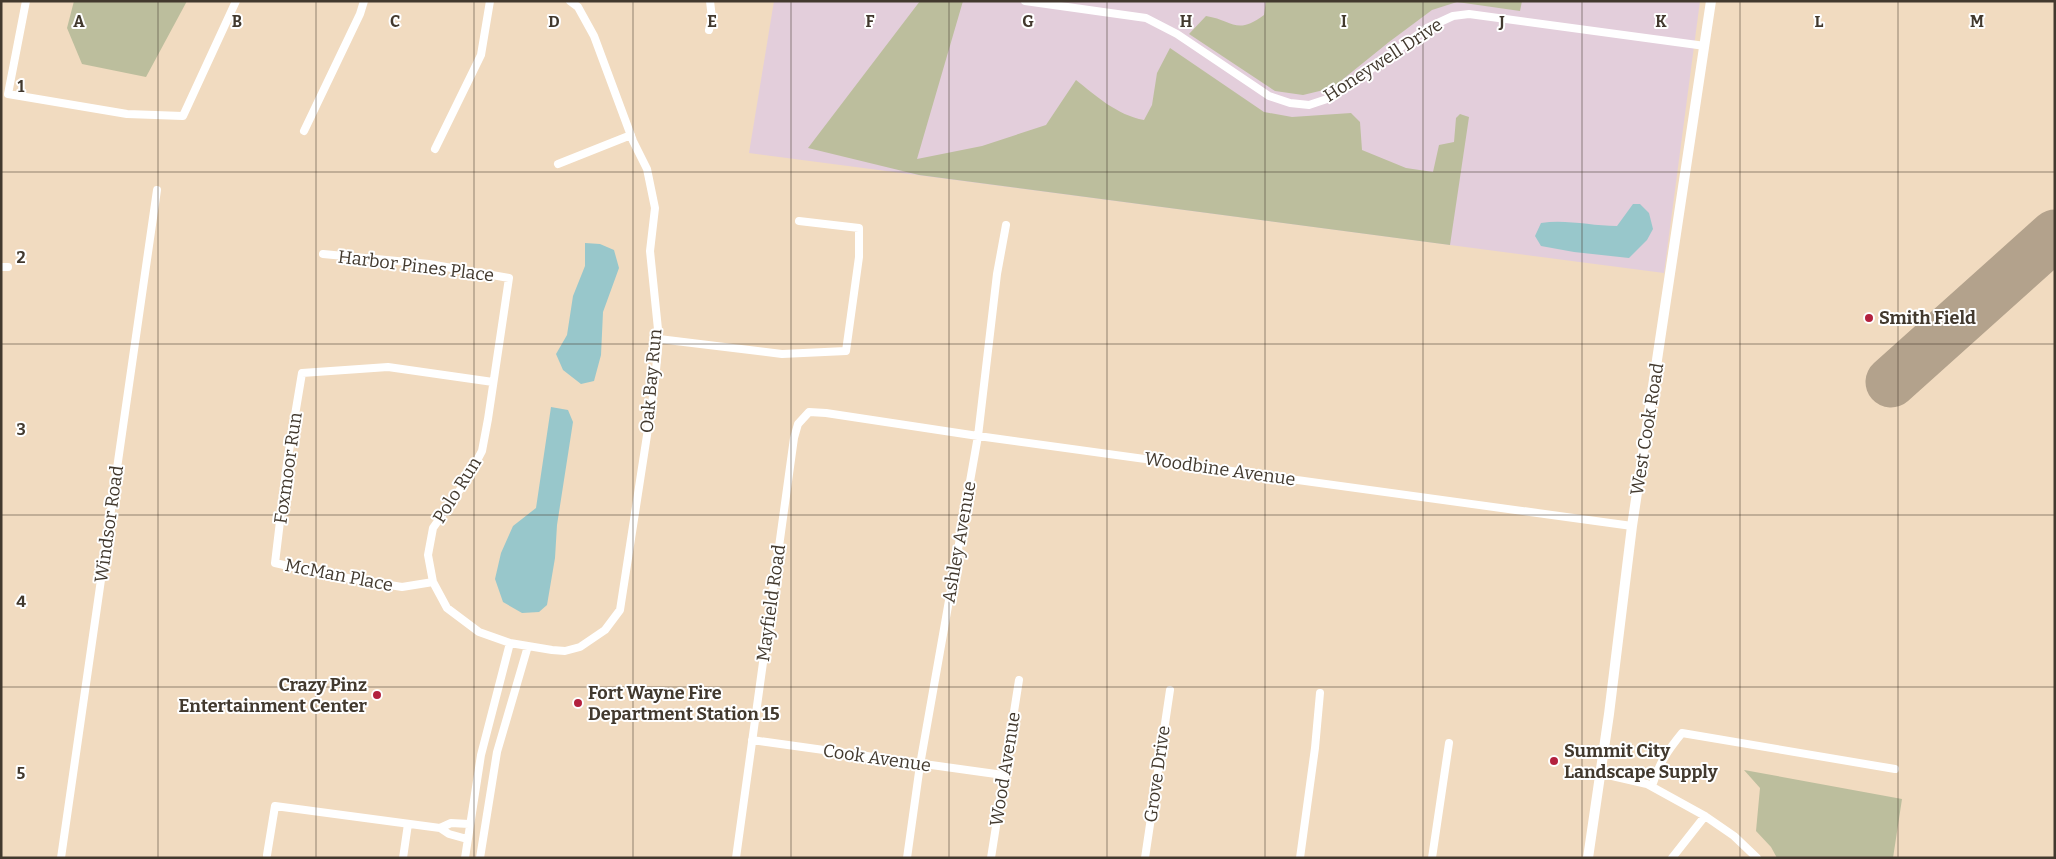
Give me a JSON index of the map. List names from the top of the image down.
{
  "streets": {
    "main road": ["West Cook Road"],
    "street": [
      "Honeywell Drive",
      "Harbor Pines Place",
      "Oak Bay Run",
      "Foxmoor Run",
      "Woodbine Avenue",
      "Polo Run",
      "Windsor Road",
      "Ashley Avenue",
      "McMan Place",
      "Mayfield Road",
      "Cook Avenue",
      "Wood Avenue",
      "Grove Drive"
    ]
  },
  "crossings": [
    ["Honeywell Drive", "West Cook Road"],
    ["Harbor Pines Place", "Polo Run"],
    ["Oak Bay Run", "Polo Run"],
    ["West Cook Road", "Woodbine Avenue"],
    ["Foxmoor Run", "Polo Run"],
    ["Foxmoor Run", "McMan Place"],
    ["Woodbine Avenue", "Ashley Avenue"],
    ["Woodbine Avenue", "Mayfield Road"],
    ["Polo Run", "McMan Place"],
    ["Ashley Avenue", "Cook Avenue"],
    ["Mayfield Road", "Cook Avenue"],
    ["Cook Avenue", "Wood Avenue"]
  ],
  "places": [
    "Smith Field",
    "Crazy Pinz Entertainment Center",
    "Fort Wayne Fire Department Station 15",
    "Summit City Landscape Supply"
  ],
  "grid": {
    "columns": [
      "A",
      "B",
      "C",
      "D",
      "E",
      "F",
      "G",
      "H",
      "I",
      "J",
      "K",
      "L",
      "M"
    ],
    "rows": [
      "1",
      "2",
      "3",
      "4",
      "5"
    ]
  }
}
